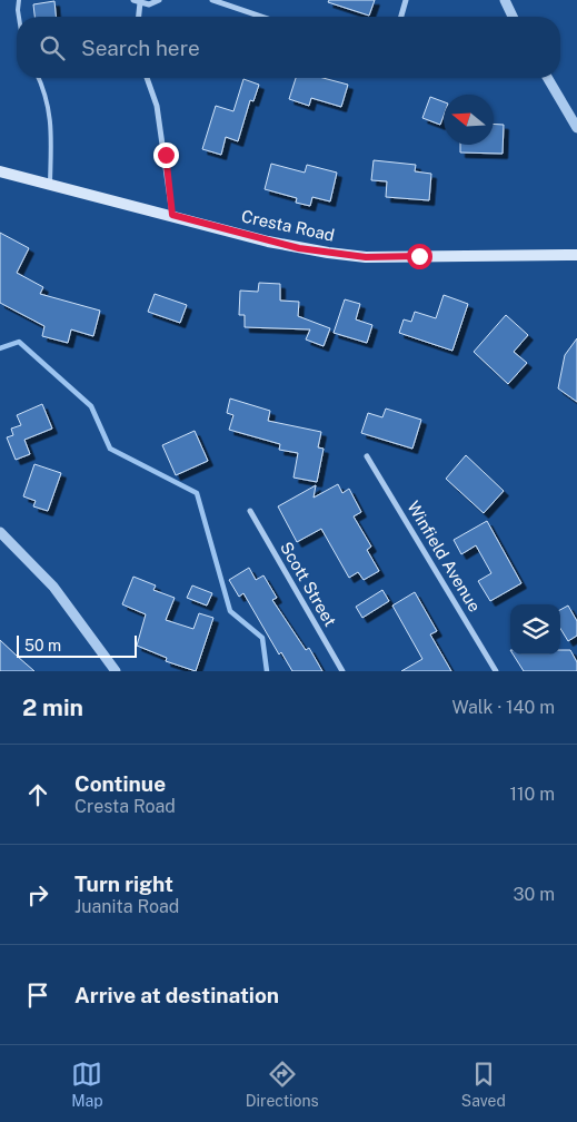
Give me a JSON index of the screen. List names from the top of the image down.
{
  "streets": {
    "main road": ["Cresta Road"],
    "street": ["Winfield Avenue", "Scott Street"]
  },
  "scale_bar": "50 m",
  "north": "left",
  "page": {
    "search": "Search here",
    "scale": "50 m",
    "heading": ["2 min", "Walk · 140 m"],
    "list": [
      ["Continue", "Cresta Road", "110 m"],
      ["Turn right", "Juanita Road", "30 m"],
      "Arrive at destination"
    ],
    "nav": ["Map", "Directions", "Saved"]
  }
}
